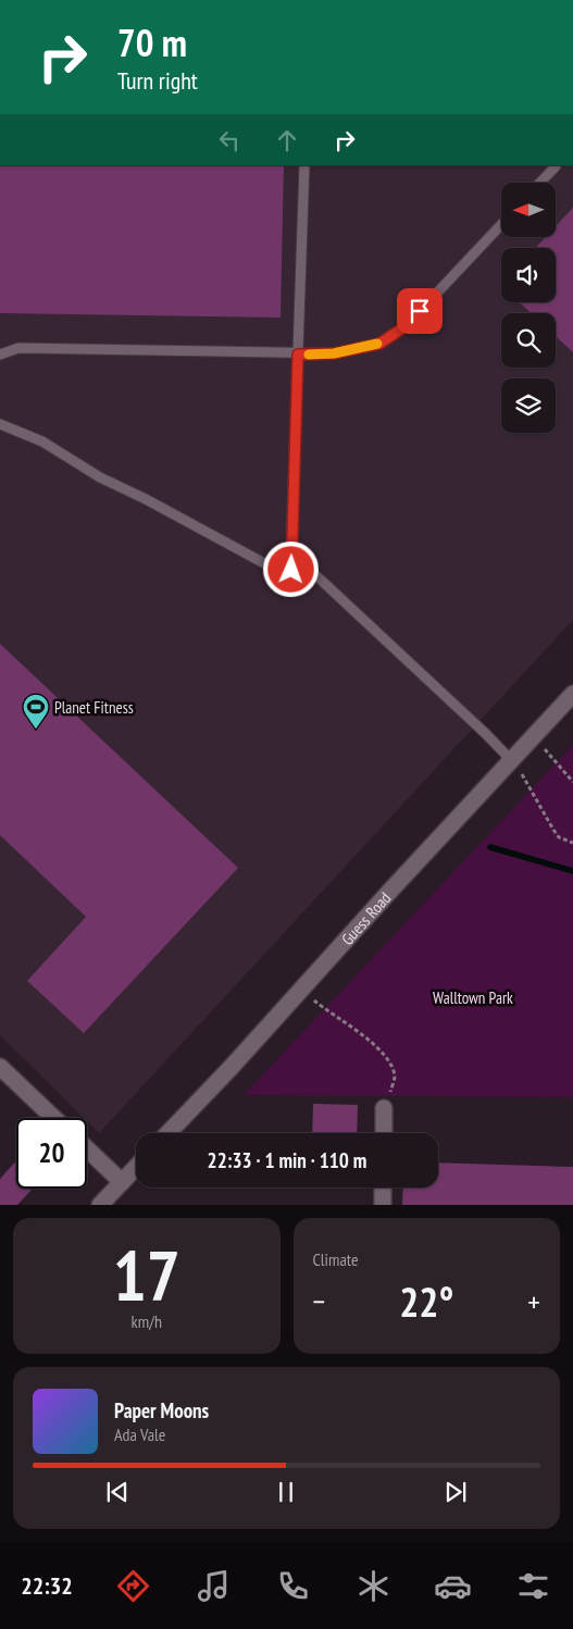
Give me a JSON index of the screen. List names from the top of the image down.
{
  "streets": {
    "main road": ["Guess Road"]
  },
  "parks": ["Walltown Park"],
  "places": {
    "sports": ["Planet Fitness"]
  },
  "north": "left",
  "page": {
    "turn": ["70 m", "Turn right"],
    "limit": "20",
    "trip": "22:33 · 1 min · 110 m",
    "tile": [
      ["17", "km/h"],
      "Climate"
    ],
    "heat": ["−", "22°", "+"],
    "song": ["Paper Moons", "Ada Vale"],
    "tabs": "22:32"
  }
}
